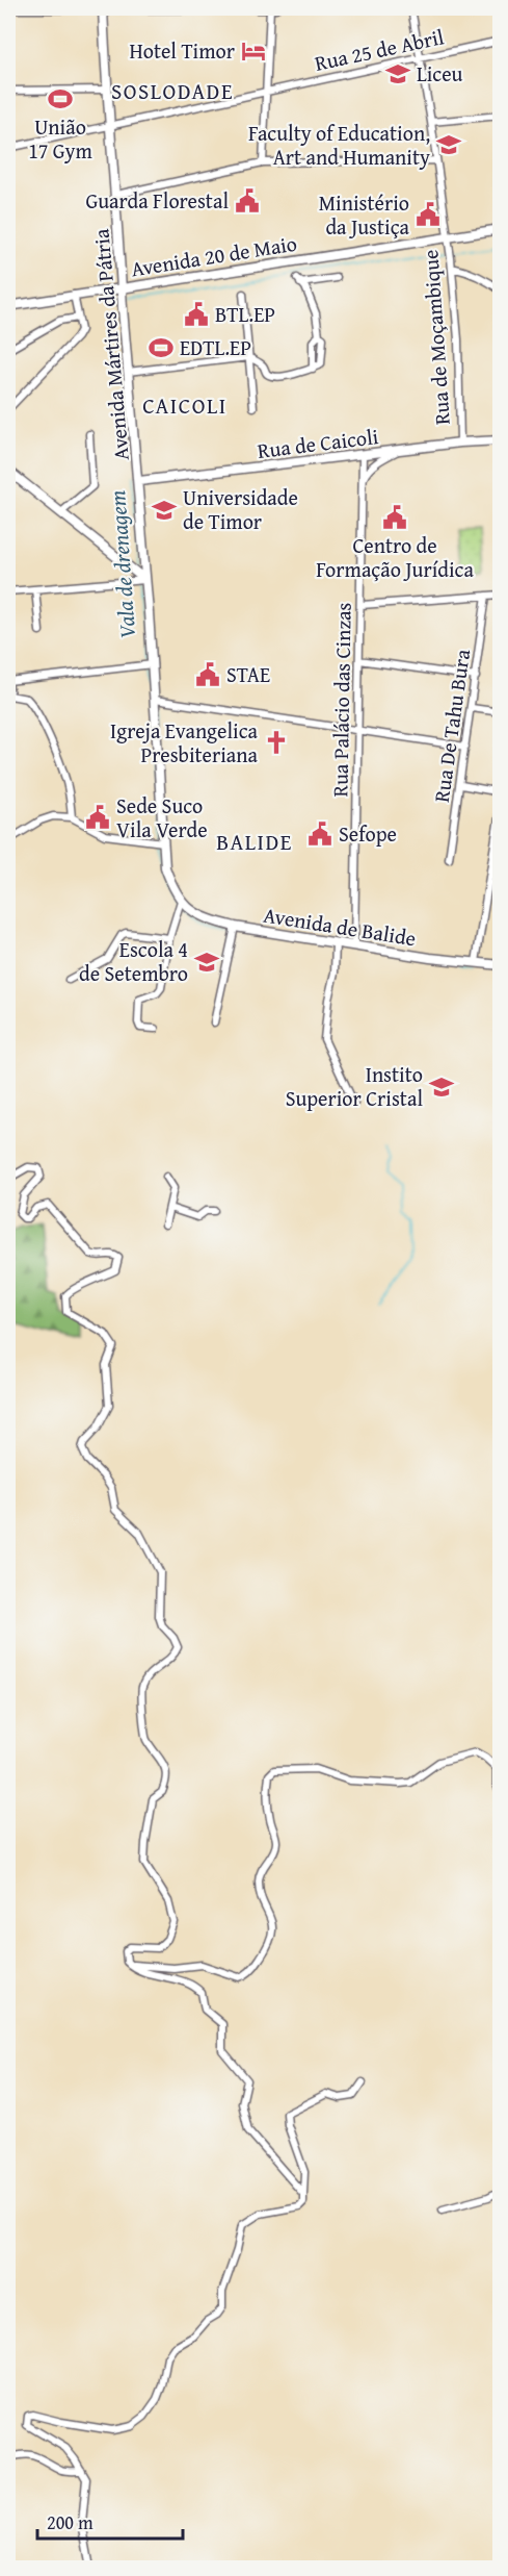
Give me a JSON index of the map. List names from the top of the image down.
{
  "streets": {
    "main road": [
      "Avenida 20 de Maio",
      "Avenida Mártires da Pátria",
      "Rua de Caicoli",
      "Avenida de Balide"
    ],
    "street": [
      "Rua 25 de Abril",
      "Rua de Moçambique",
      "Rua Palácio das Cinzas",
      "Rua De Tahu Bura"
    ]
  },
  "crossings": [
    ["Rua 25 de Abril", "Rua de Moçambique"],
    ["Rua 25 de Abril", "Avenida Mártires da Pátria"],
    ["Avenida 20 de Maio", "Rua de Moçambique"],
    ["Avenida 20 de Maio", "Avenida Mártires da Pátria"],
    ["Rua de Moçambique", "Rua de Caicoli"],
    ["Avenida Mártires da Pátria", "Rua de Caicoli"],
    ["Avenida Mártires da Pátria", "Avenida de Balide"],
    ["Rua de Caicoli", "Rua Palácio das Cinzas"],
    ["Rua Palácio das Cinzas", "Avenida de Balide"]
  ],
  "districts": ["SOSLODADE", "CAICOLI", "BALIDE"],
  "water": ["Vala de drenagem"],
  "places": {
    "hotel": ["Hotel Timor"],
    "school or university": [
      "Liceu",
      "Faculty of Education, Art and Humanity",
      "Universidade de Timor",
      "Escola 4 de Setembro",
      "Instito Superior Cristal"
    ],
    "sports": ["União 17 Gym", "EDTL.EP"],
    "public building": [
      "Guarda Florestal",
      "Ministério da Justiça",
      "BTL.EP",
      "Centro de Formação Jurídica",
      "STAE",
      "Sede Suco Vila Verde",
      "Sefope"
    ],
    "church": ["Igreja Evangelica Presbiteriana"]
  },
  "scale_bar": "200 m"
}
